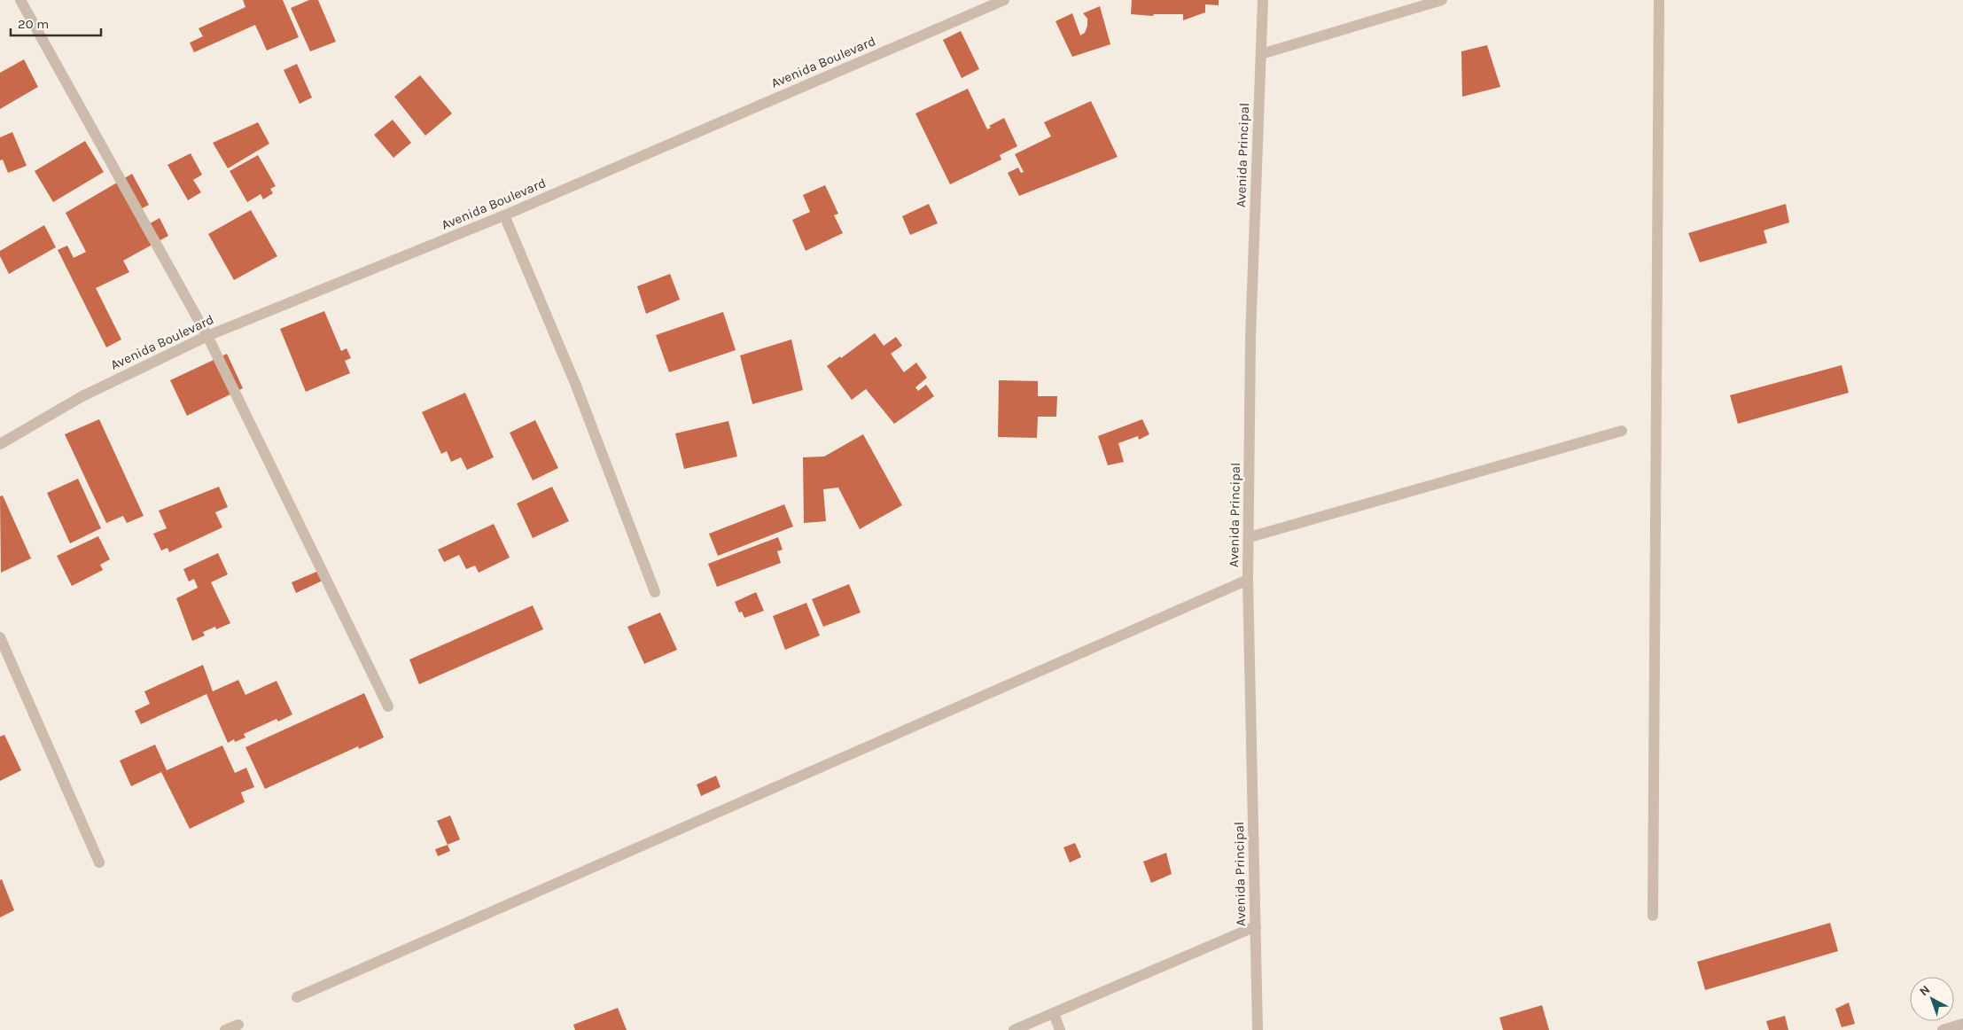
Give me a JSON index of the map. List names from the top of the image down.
{
  "streets": {
    "street": ["Avenida Boulevard", "Avenida Principal"]
  },
  "scale_bar": "20 m",
  "north": "top left"
}
